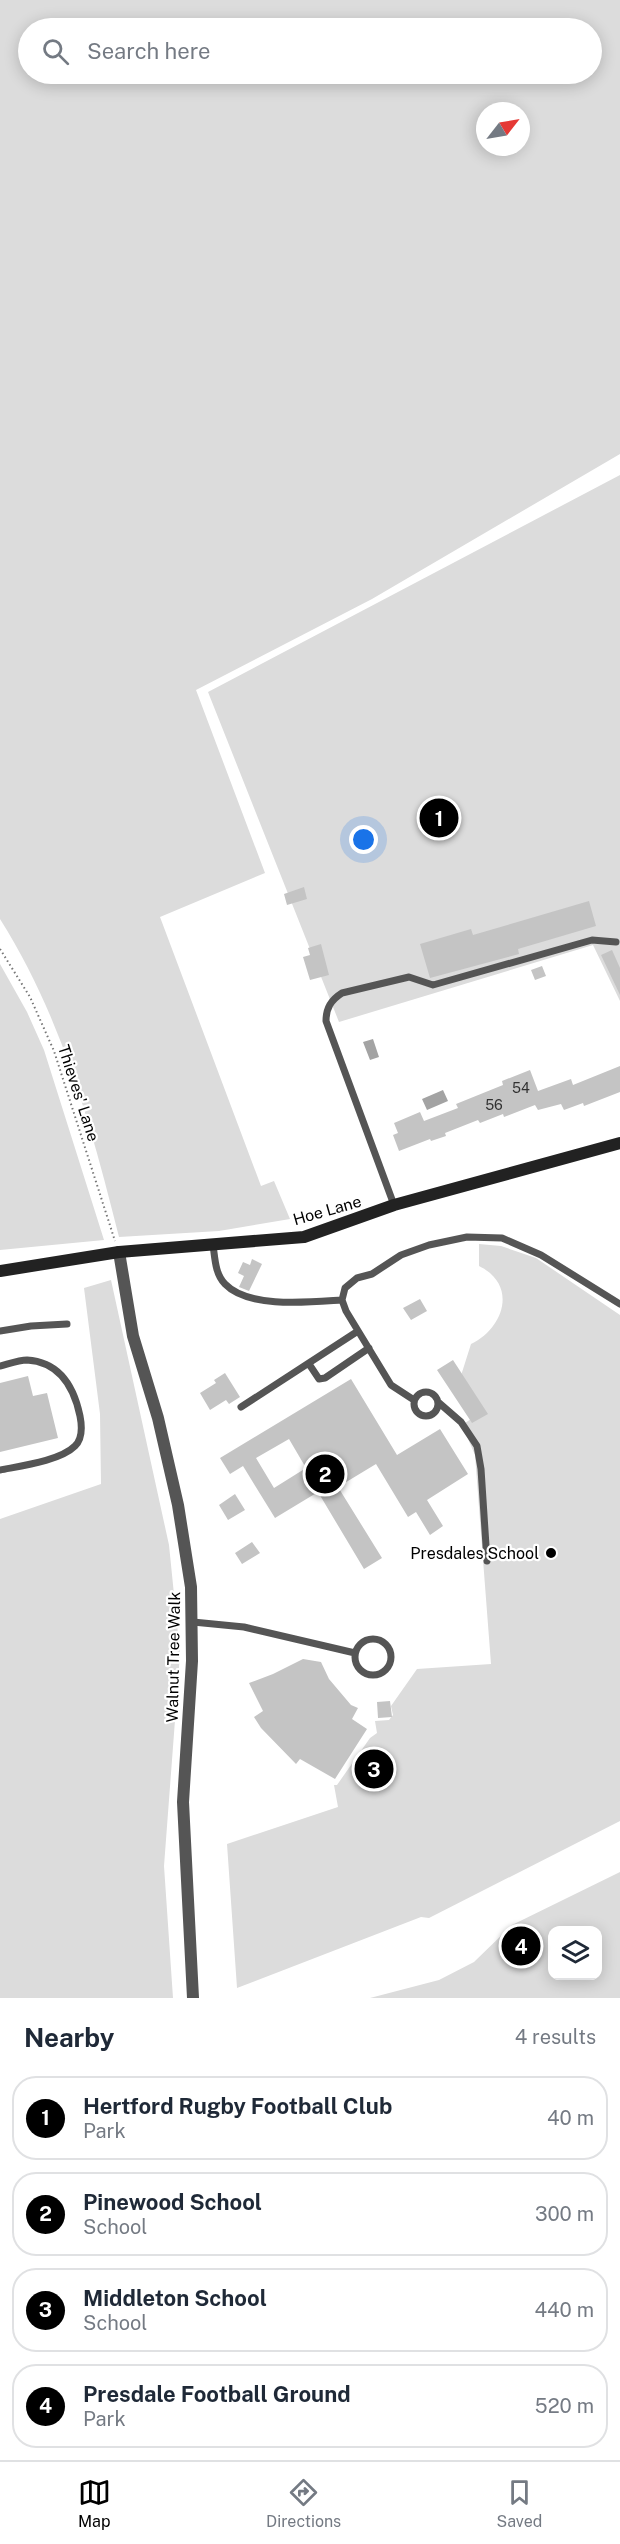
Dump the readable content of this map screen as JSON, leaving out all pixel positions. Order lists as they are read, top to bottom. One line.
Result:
{"streets":{"street":["Hoe Lane","Walnut Tree Walk"],"path":["Thieves' Lane"]},"crossings":[["Thieves' Lane","Hoe Lane"],["Thieves' Lane","Walnut Tree Walk"],["Hoe Lane","Walnut Tree Walk"]],"places":["Presdales School"],"house_numbers":["54","56"],"north":"top right","page":{"search":"Search here","pins":["1","2","3","4"],"heading":["Nearby","4 results"],"list":[{"mark":"1","name":"Hertford Rugby Football Club","note":"Park","value":"40 m"},{"mark":"2","name":"Pinewood School","note":"School","value":"300 m"},{"mark":"3","name":"Middleton School","note":"School","value":"440 m"},{"mark":"4","name":"Presdale Football Ground","note":"Park","value":"520 m"}],"nav":["Map","Directions","Saved"]}}
